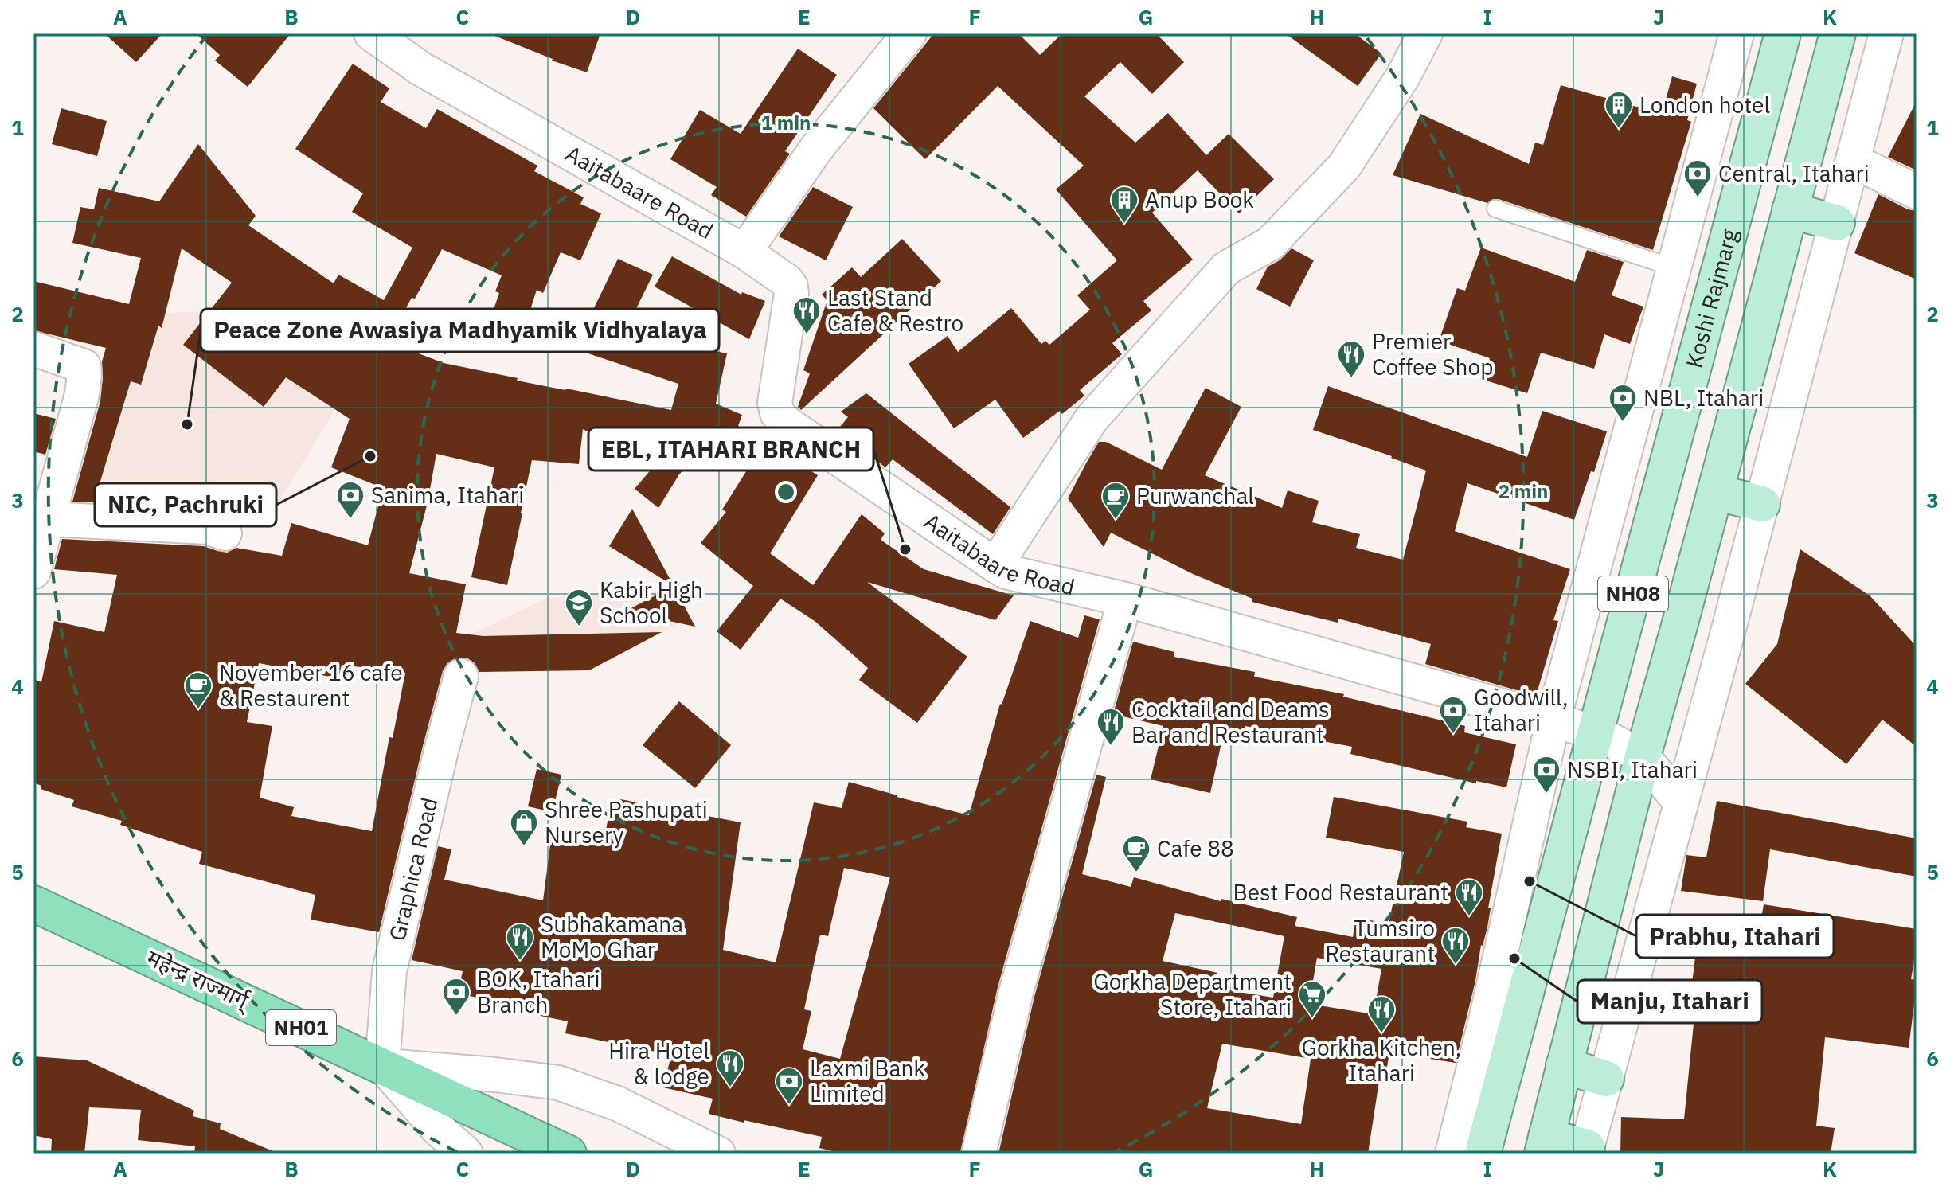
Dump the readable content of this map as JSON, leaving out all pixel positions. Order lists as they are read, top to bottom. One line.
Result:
{"streets":{"highway":["महेन्द्र राज्मार्ग्","NH01"],"main road":["Koshi Rajmarg","NH08"],"street":["Aaitabaare Road","Graphica Road"]},"crossings":[["Aaitabaare Road","Koshi Rajmarg"],["Aaitabaare Road","NH08"],["Graphica Road","महेन्द्र राज्मार्ग्"]],"places":{"building":["London hotel","Anup Book"],"bank":["Central, Itahari","NBL, Itahari","Sanima, Itahari","Goodwill, Itahari","NSBI, Itahari","BOK, Itahari Branch","Laxmi Bank Limited"],"restaurant":["Last Stand Cafe & Restro","Premier Coffee Shop","Cocktail and Deams Bar and Restaurant","Best Food Restaurant","Subhakamana MoMo Ghar","Tumsiro Restaurant","Gorkha Kitchen, Itahari","Hira Hotel & lodge"],"other":["Peace Zone Awasiya Madhyamik Vidhyalaya","NIC, Pachruki","EBL, ITAHARI BRANCH","Prabhu, Itahari","Manju, Itahari"],"cafe":["Purwanchal","November 16 cafe & Restaurent","Cafe 88"],"school or university":["Kabir High School"],"shop":["Shree Pashupati Nursery"],"supermarket":["Gorkha Department Store, Itahari"]},"grid":{"columns":["A","B","C","D","E","F","G","H","I","J","K"],"rows":["1","2","3","4","5","6"]},"rings":["1 min","2 min"]}
